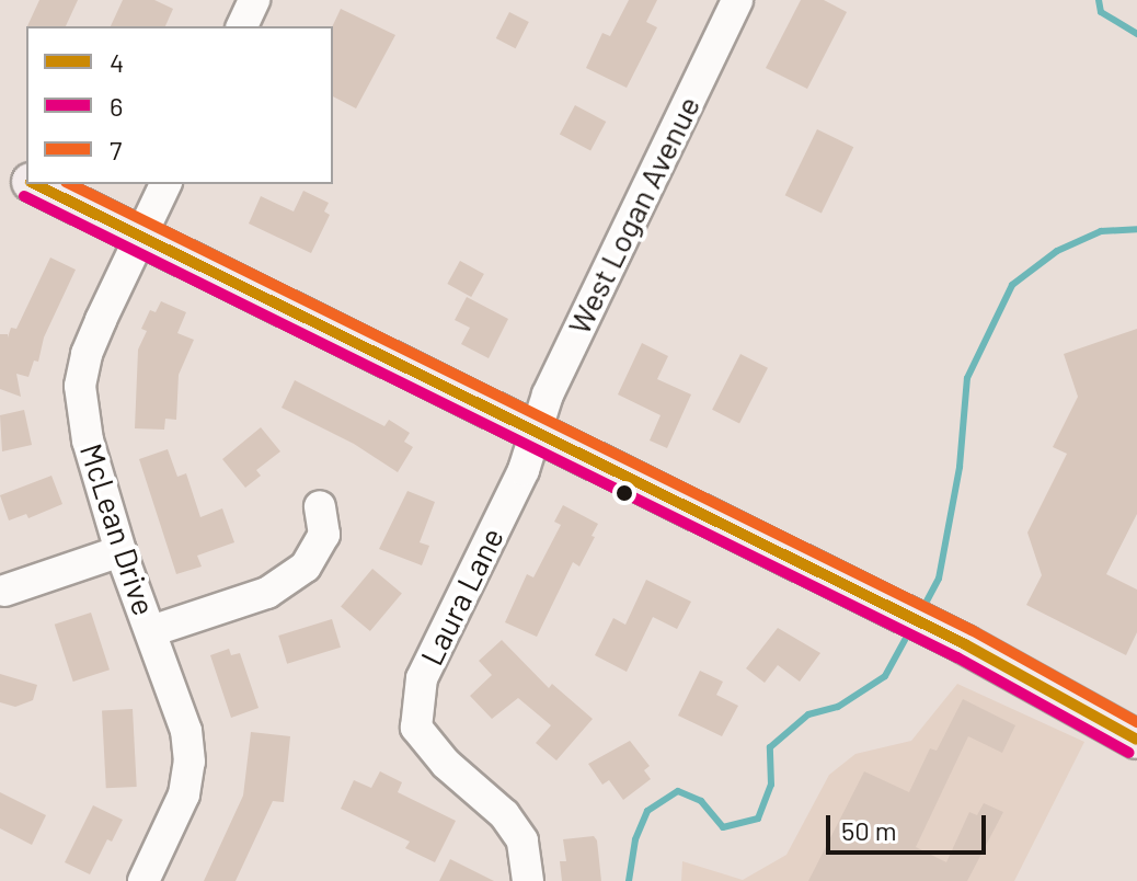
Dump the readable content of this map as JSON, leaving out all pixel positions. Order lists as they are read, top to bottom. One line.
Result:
{"streets":{"street":["West Logan Avenue","McLean Drive","Laura Lane"]},"crossings":[["West Logan Avenue","Laura Lane"]],"lines":["transit line 4","transit line 7","transit line 6"],"legend":["4","6","7"],"scale_bar":"50 m"}
